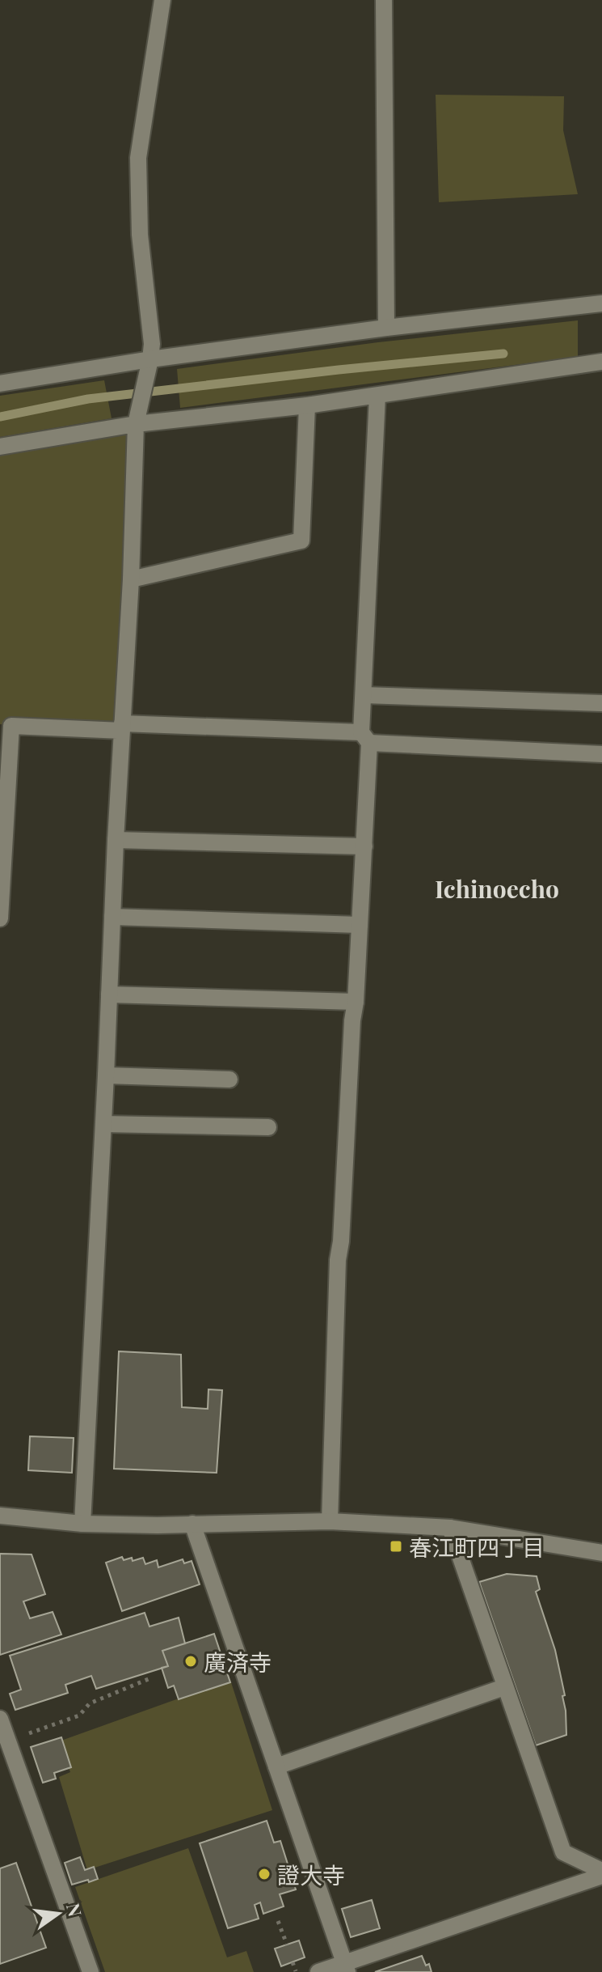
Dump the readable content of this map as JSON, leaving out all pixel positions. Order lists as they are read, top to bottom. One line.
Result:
{"districts":["Ichinoecho"],"places":{"transit":["春江町四丁目"],"other":["廣済寺","證大寺"]},"north":"right"}
